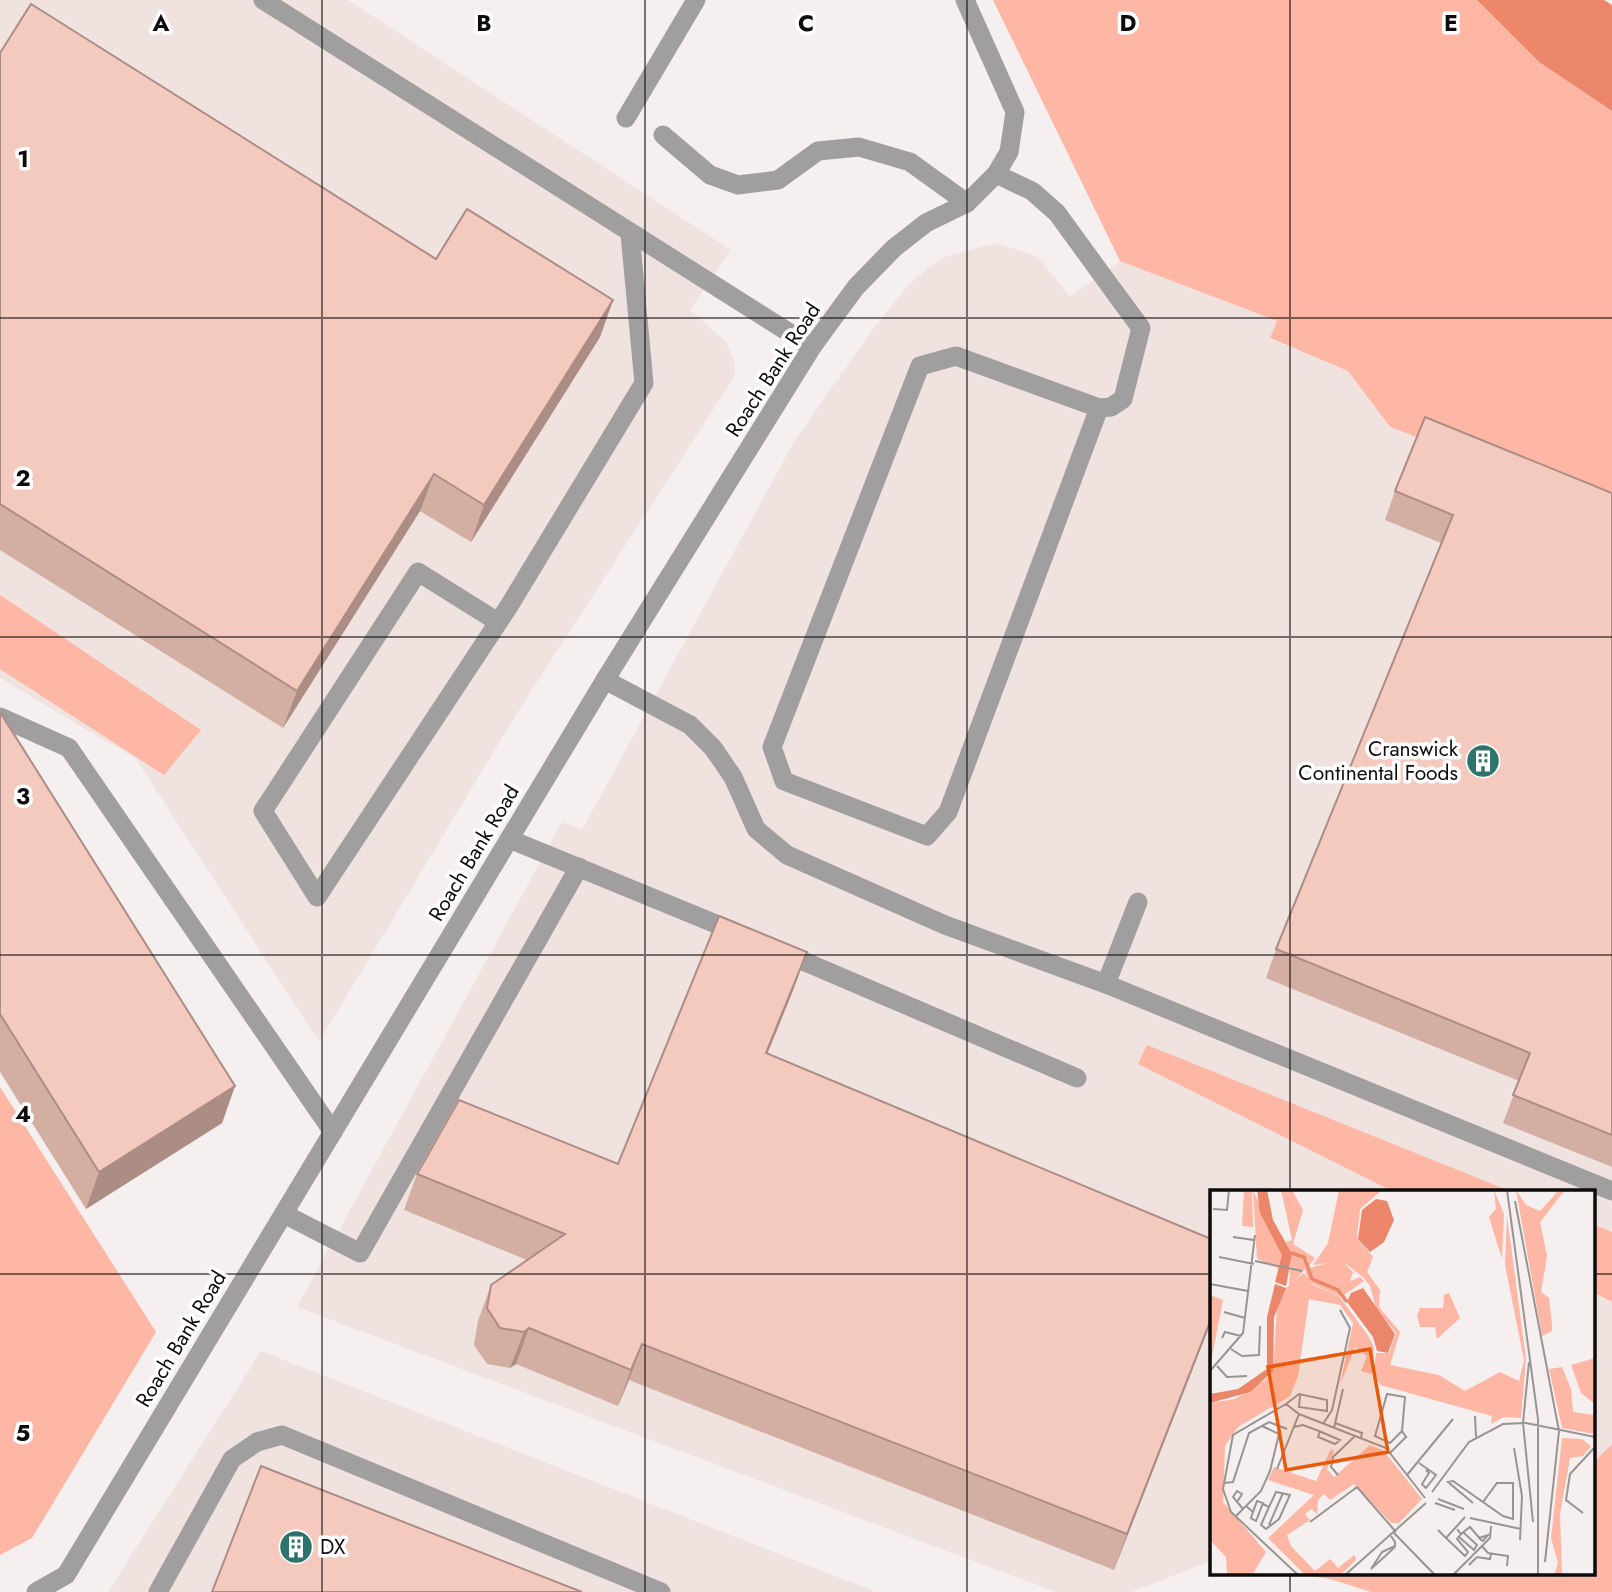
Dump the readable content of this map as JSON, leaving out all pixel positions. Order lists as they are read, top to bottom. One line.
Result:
{"streets":{"street":["Roach Bank Road"]},"places":{"building":["Cranswick Continental Foods","DX"]},"grid":{"columns":["A","B","C","D","E"],"rows":["1","2","3","4","5"]}}
